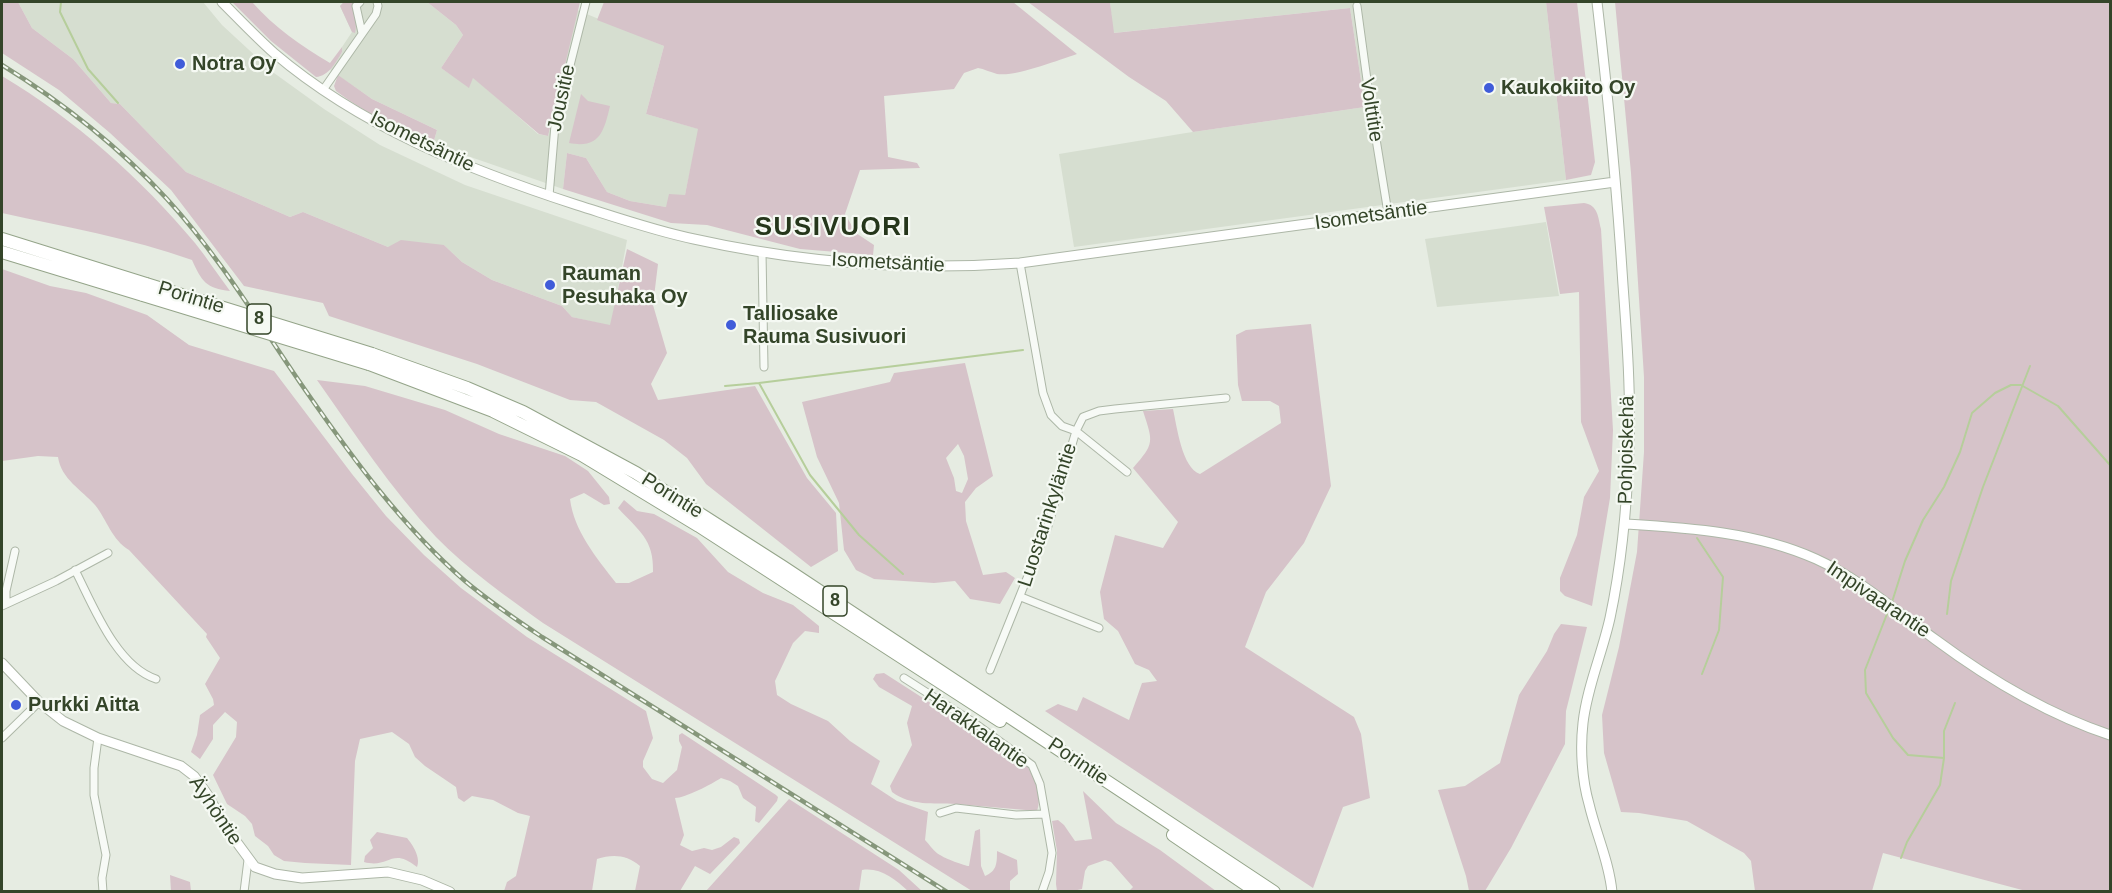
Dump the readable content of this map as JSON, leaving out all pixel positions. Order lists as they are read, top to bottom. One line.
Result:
{"streets":{"highway":["Porintie","8"],"main road":["Isometsäntie","Pohjoiskehä","Impivaarantie","Äyhöntie"],"street":["Jousitie","Volttitie","Luostarinkyläntie","Harakkalantie"]},"crossings":[["Jousitie","Isometsäntie"],["Volttitie","Isometsäntie"],["Isometsäntie","Pohjoiskehä"],["Isometsäntie","Luostarinkyläntie"],["Pohjoiskehä","Impivaarantie"]],"districts":["SUSIVUORI"],"places":["Notra Oy","Kaukokiito Oy","Rauman Pesuhaka Oy","Talliosake Rauma Susivuori","Purkki Aitta"]}
